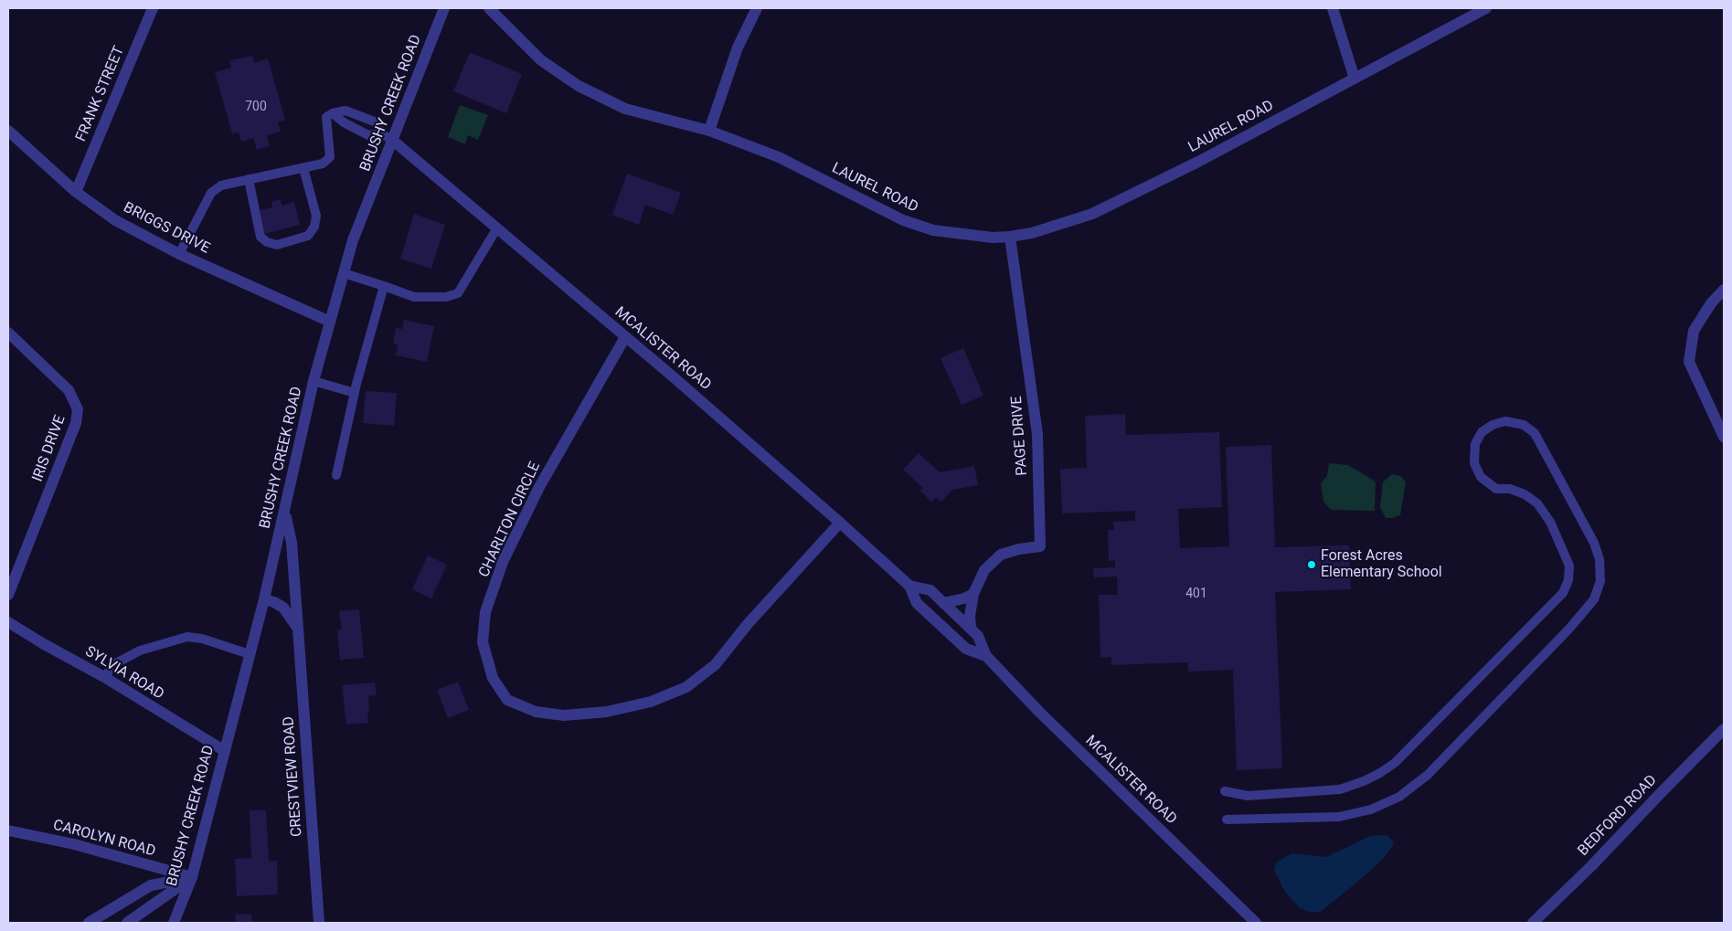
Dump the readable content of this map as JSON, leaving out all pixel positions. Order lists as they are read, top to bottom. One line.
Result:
{"streets":{"street":["FRANK STREET","BRUSHY CREEK ROAD","LAUREL ROAD","BRIGGS DRIVE","MCALISTER ROAD","PAGE DRIVE","IRIS DRIVE","CHARLTON CIRCLE","SYLVIA ROAD","CRESTVIEW ROAD","BEDFORD ROAD","CAROLYN ROAD"]},"crossings":[["FRANK STREET","BRIGGS DRIVE"],["BRUSHY CREEK ROAD","BRIGGS DRIVE"],["BRUSHY CREEK ROAD","MCALISTER ROAD"],["BRUSHY CREEK ROAD","SYLVIA ROAD"],["BRUSHY CREEK ROAD","CRESTVIEW ROAD"],["BRUSHY CREEK ROAD","CAROLYN ROAD"],["LAUREL ROAD","PAGE DRIVE"],["MCALISTER ROAD","PAGE DRIVE"],["MCALISTER ROAD","CHARLTON CIRCLE"]],"places":["Forest Acres Elementary School"],"house_numbers":["700","401"]}
